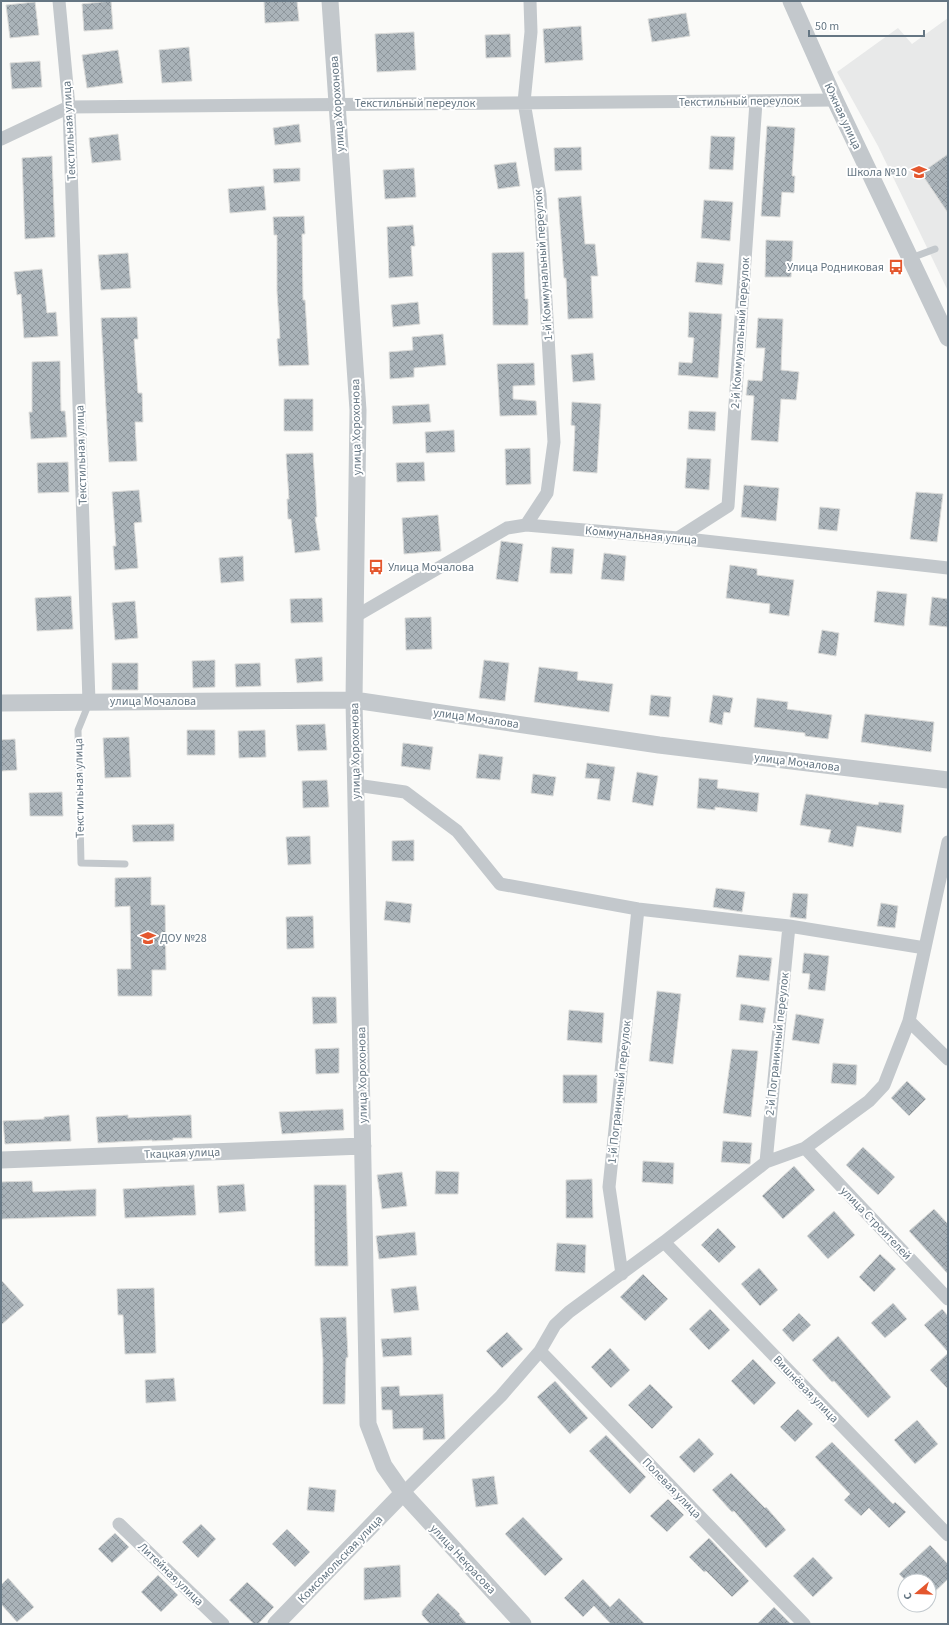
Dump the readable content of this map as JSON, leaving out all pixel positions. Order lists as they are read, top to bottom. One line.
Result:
{"streets":{"street":["Текстильный переулок","улица Хорохонова","Южная улица","Текстильная улица","1-й Коммунальный переулок","2-й Коммунальный переулок","Коммунальная улица","улица Мочалова","2-й Пограничный переулок","1-й Пограничный переулок","Ткацкая улица","улица Строителей","Вишнёвая улица","Полевая улица","Комсомольская улица","улица Некрасова","Литейная улица"]},"crossings":[["Текстильный переулок","улица Хорохонова"],["Текстильный переулок","Южная улица"],["Текстильный переулок","Текстильная улица"],["Текстильный переулок","1-й Коммунальный переулок"],["Текстильный переулок","2-й Коммунальный переулок"],["улица Хорохонова","Коммунальная улица"],["улица Хорохонова","улица Мочалова"],["улица Хорохонова","Ткацкая улица"],["улица Хорохонова","Комсомольская улица"],["улица Хорохонова","улица Некрасова"],["Текстильная улица","улица Мочалова"],["1-й Коммунальный переулок","Коммунальная улица"],["2-й Коммунальный переулок","Коммунальная улица"],["Комсомольская улица","улица Некрасова"]],"places":{"school or university":["Школа №10","ДОУ №28"],"bus stop":["Улица Родниковая","Улица Мочалова"]},"scale_bar":"50 m","north":"left"}
